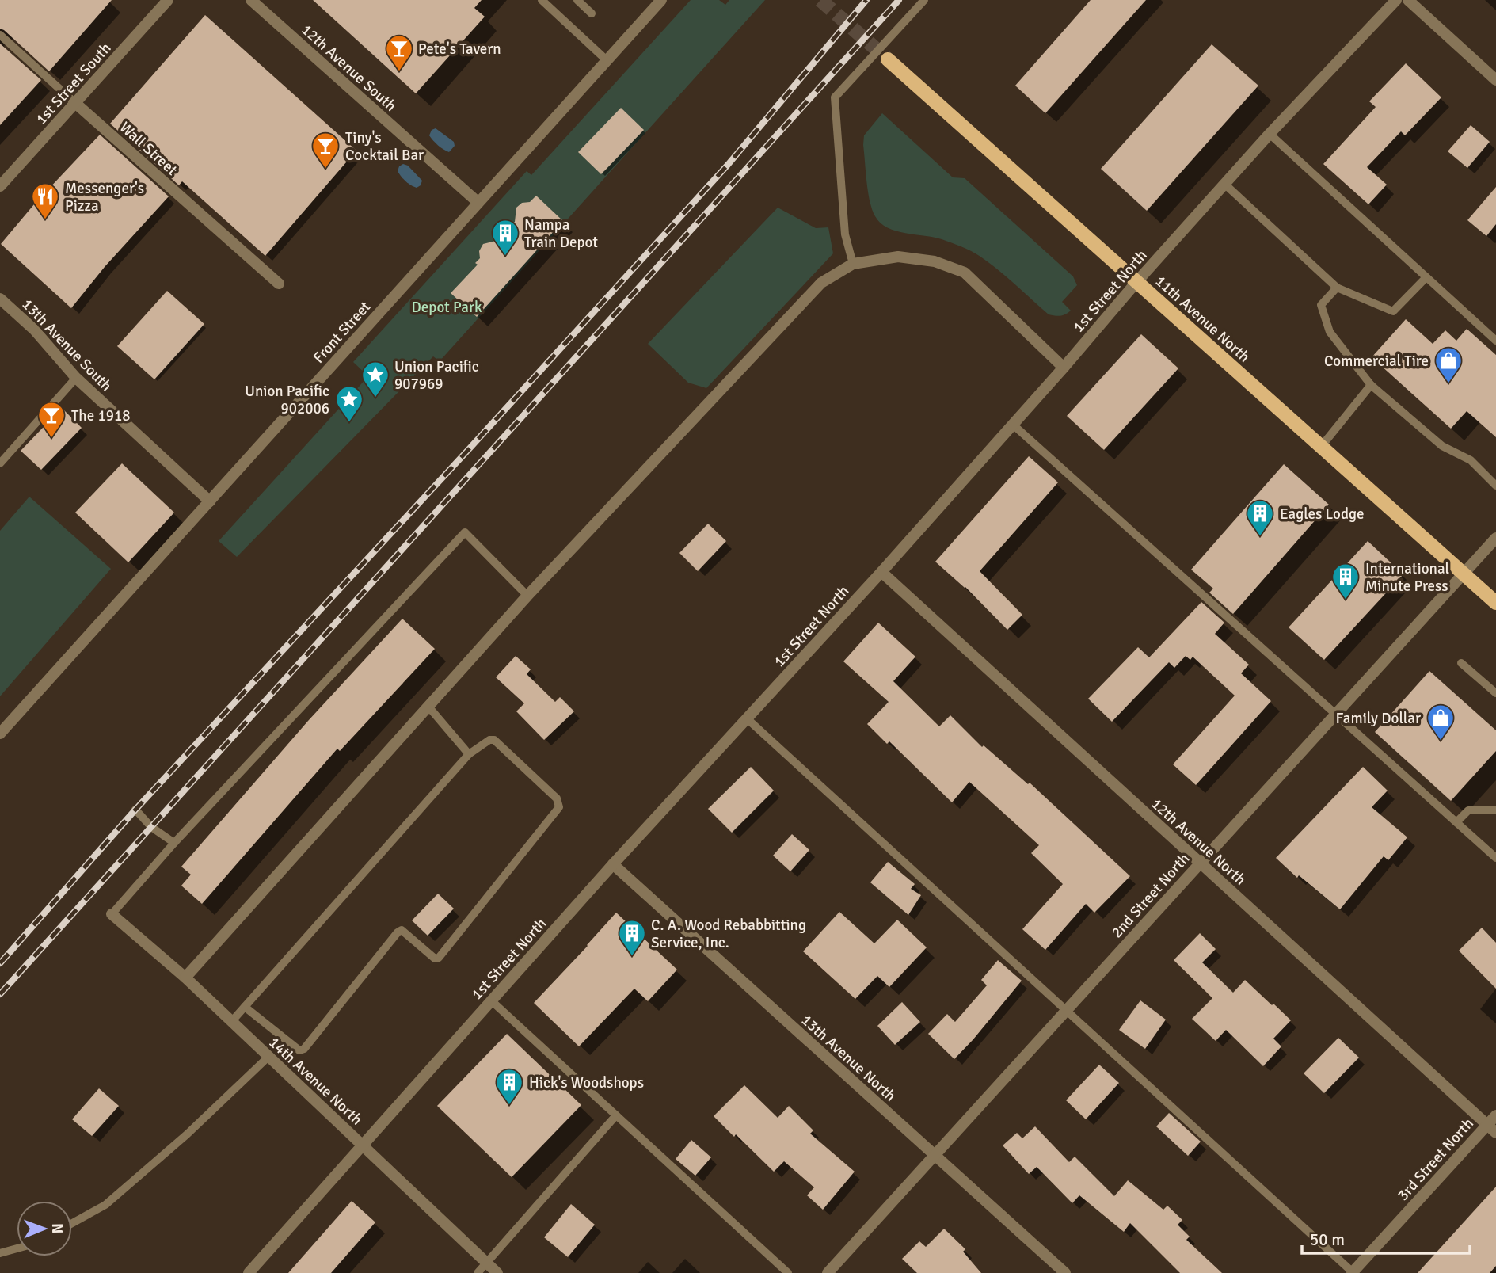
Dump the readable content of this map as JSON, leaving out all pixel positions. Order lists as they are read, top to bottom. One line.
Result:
{"streets":{"main road":["11th Avenue North"],"street":["12th Avenue South","1st Street South","Wall Street","1st Street North","Front Street","13th Avenue South","12th Avenue North","2nd Street North","13th Avenue North","14th Avenue North","3rd Street North"]},"crossings":[["12th Avenue South","Front Street"],["1st Street South","Wall Street"],["1st Street North","11th Avenue North"],["1st Street North","12th Avenue North"],["1st Street North","13th Avenue North"],["1st Street North","14th Avenue North"],["11th Avenue North","2nd Street North"],["Front Street","13th Avenue South"],["12th Avenue North","2nd Street North"],["12th Avenue North","3rd Street North"],["2nd Street North","13th Avenue North"]],"parks":["Depot Park"],"places":{"bar":["Pete's Tavern","Tiny's Cocktail Bar","The 1918"],"restaurant":["Messenger's Pizza"],"building":["Nampa Train Depot","Eagles Lodge","International Minute Press","C. A. Wood Rebabbitting Service, Inc.","Hick's Woodshops"],"shop":["Commercial Tire","Family Dollar"],"place":["Union Pacific 907969","Union Pacific 902006"]},"scale_bar":"50 m","north":"right"}
